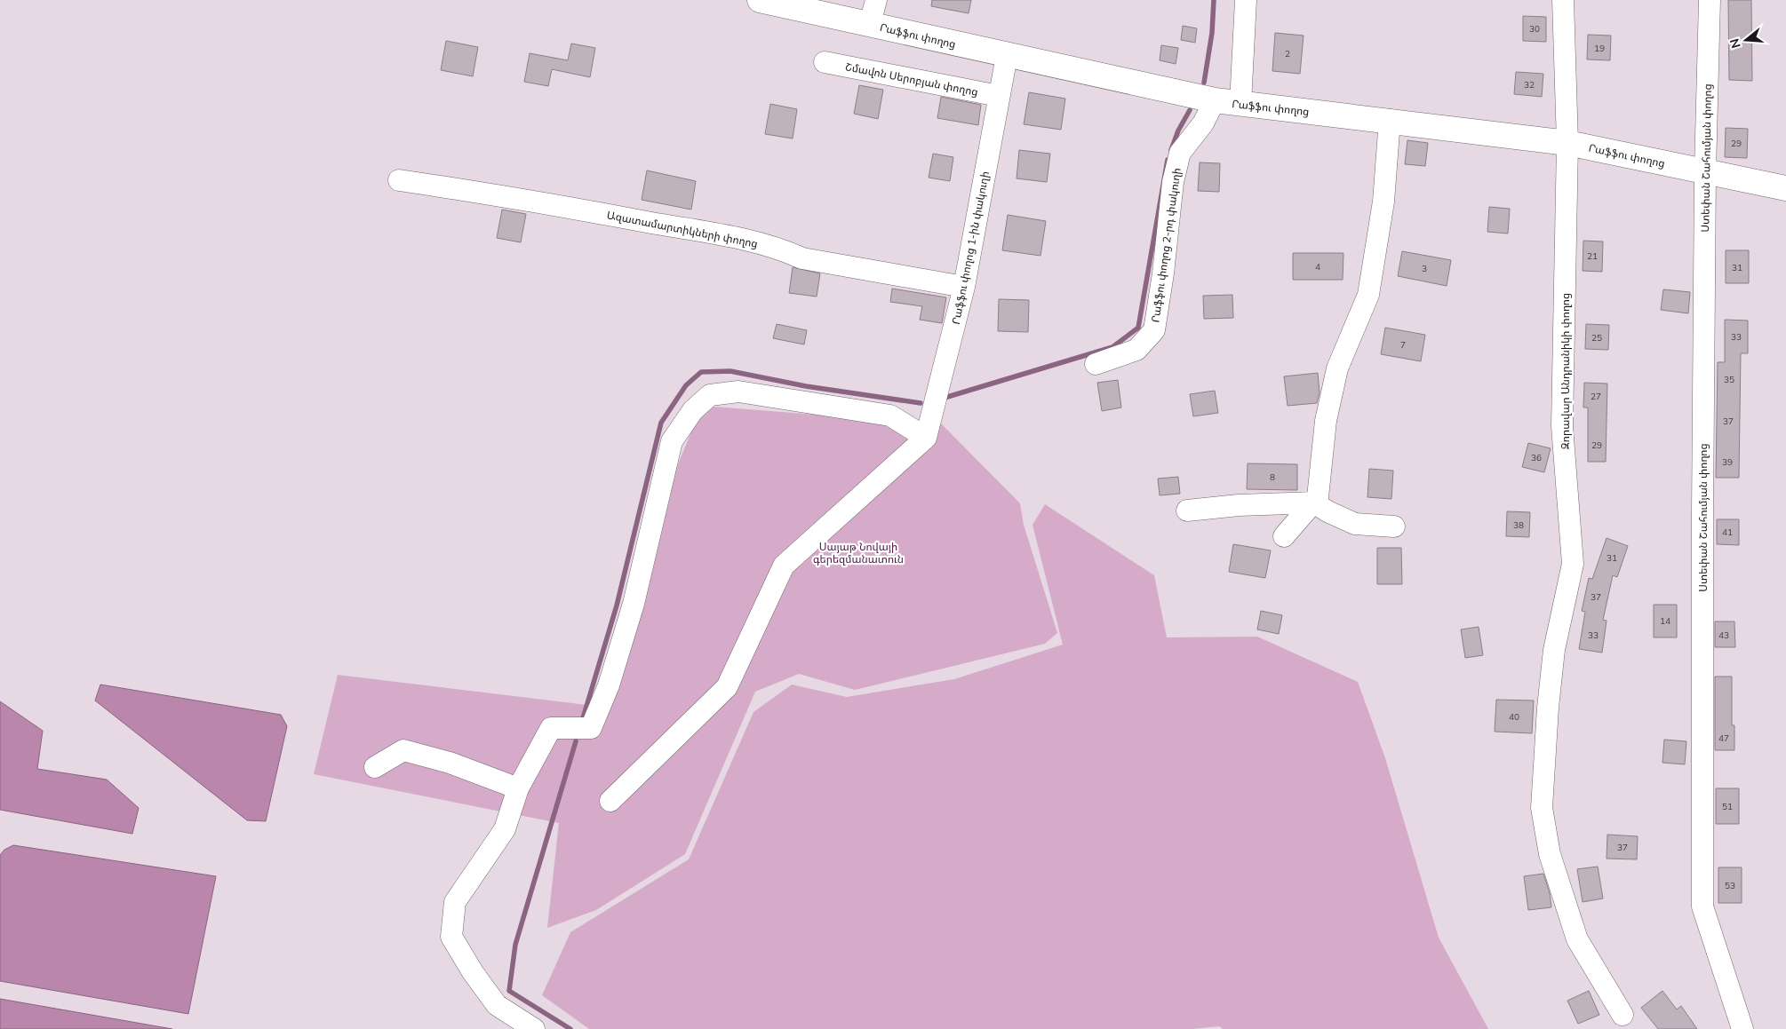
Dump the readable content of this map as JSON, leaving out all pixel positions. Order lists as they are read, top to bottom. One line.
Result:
{"streets":{"main road":["Րաֆֆու փողոց"],"street":["Շմավոն Սերոբյան փողոց","Ստեփան Շահումյան փողոց","Ազատամարտիկների փողոց","Րաֆֆու փողոց 2-րդ փակուղի","Րաֆֆու փողոց 1-ին փակուղի","Զորավար Անդրանիկի փողոց"]},"crossings":[["Րաֆֆու փողոց","Ստեփան Շահումյան փողոց"],["Րաֆֆու փողոց","Րաֆֆու փողոց 2-րդ փակուղի"],["Րաֆֆու փողոց","Րաֆֆու փողոց 1-ին փակուղի"],["Րաֆֆու փողոց","Զորավար Անդրանիկի փողոց"],["Շմավոն Սերոբյան փողոց","Րաֆֆու փողոց 1-ին փակուղի"],["Ազատամարտիկների փողոց","Րաֆֆու փողոց 1-ին փակուղի"]],"parks":["Սայաթ Նովայի գերեզմանատուն"],"house_numbers":["30","19","2","32","29","21","4","31","3","33","25","7","35","27","37","29","36","39","8","38","41","31","37","14","33","43","40","47","51","37","53"],"north":"left"}
